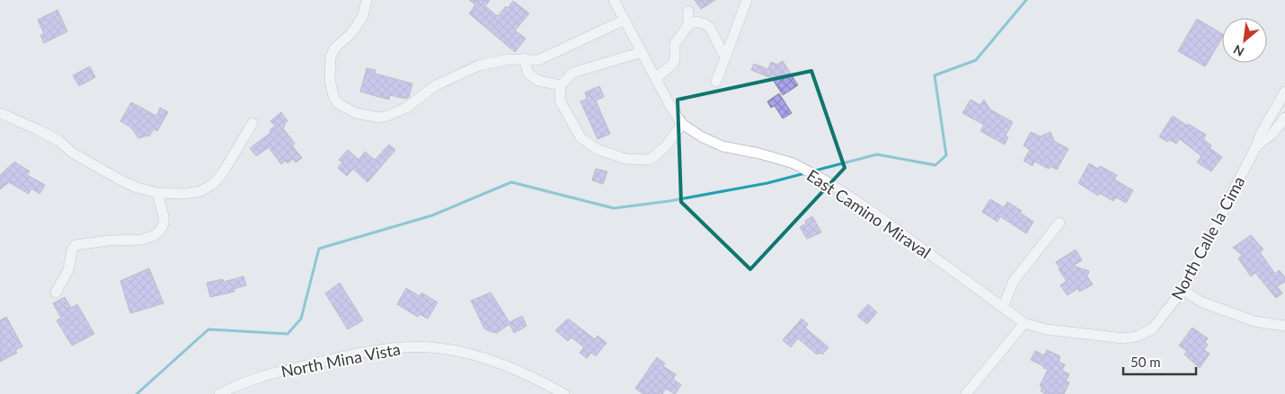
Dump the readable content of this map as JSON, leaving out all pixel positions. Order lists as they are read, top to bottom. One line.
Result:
{"streets":{"street":["East Camino Miraval","North Calle la Cima","North Mina Vista"]},"crossings":[["East Camino Miraval","North Calle la Cima"]],"scale_bar":"50 m","north":"bottom left"}
